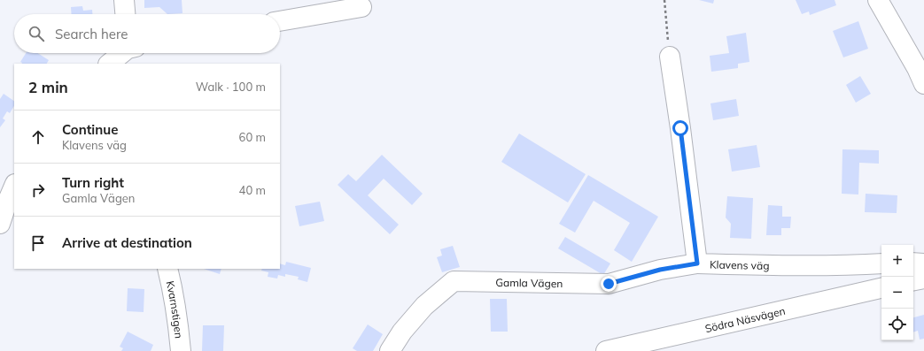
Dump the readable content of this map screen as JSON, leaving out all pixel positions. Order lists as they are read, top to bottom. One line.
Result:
{"streets":{"street":["Klavens väg","Gamla Vägen","Kvarnstigen","Södra Näsvägen"]},"crossings":[["Klavens väg","Gamla Vägen"]],"page":{"search":"Search here","heading":["2 min","Walk · 100 m"],"list":[["Continue","Klavens väg","60 m"],["Turn right","Gamla Vägen","40 m"],"Arrive at destination"],"map_buttons":["+","−"]}}
